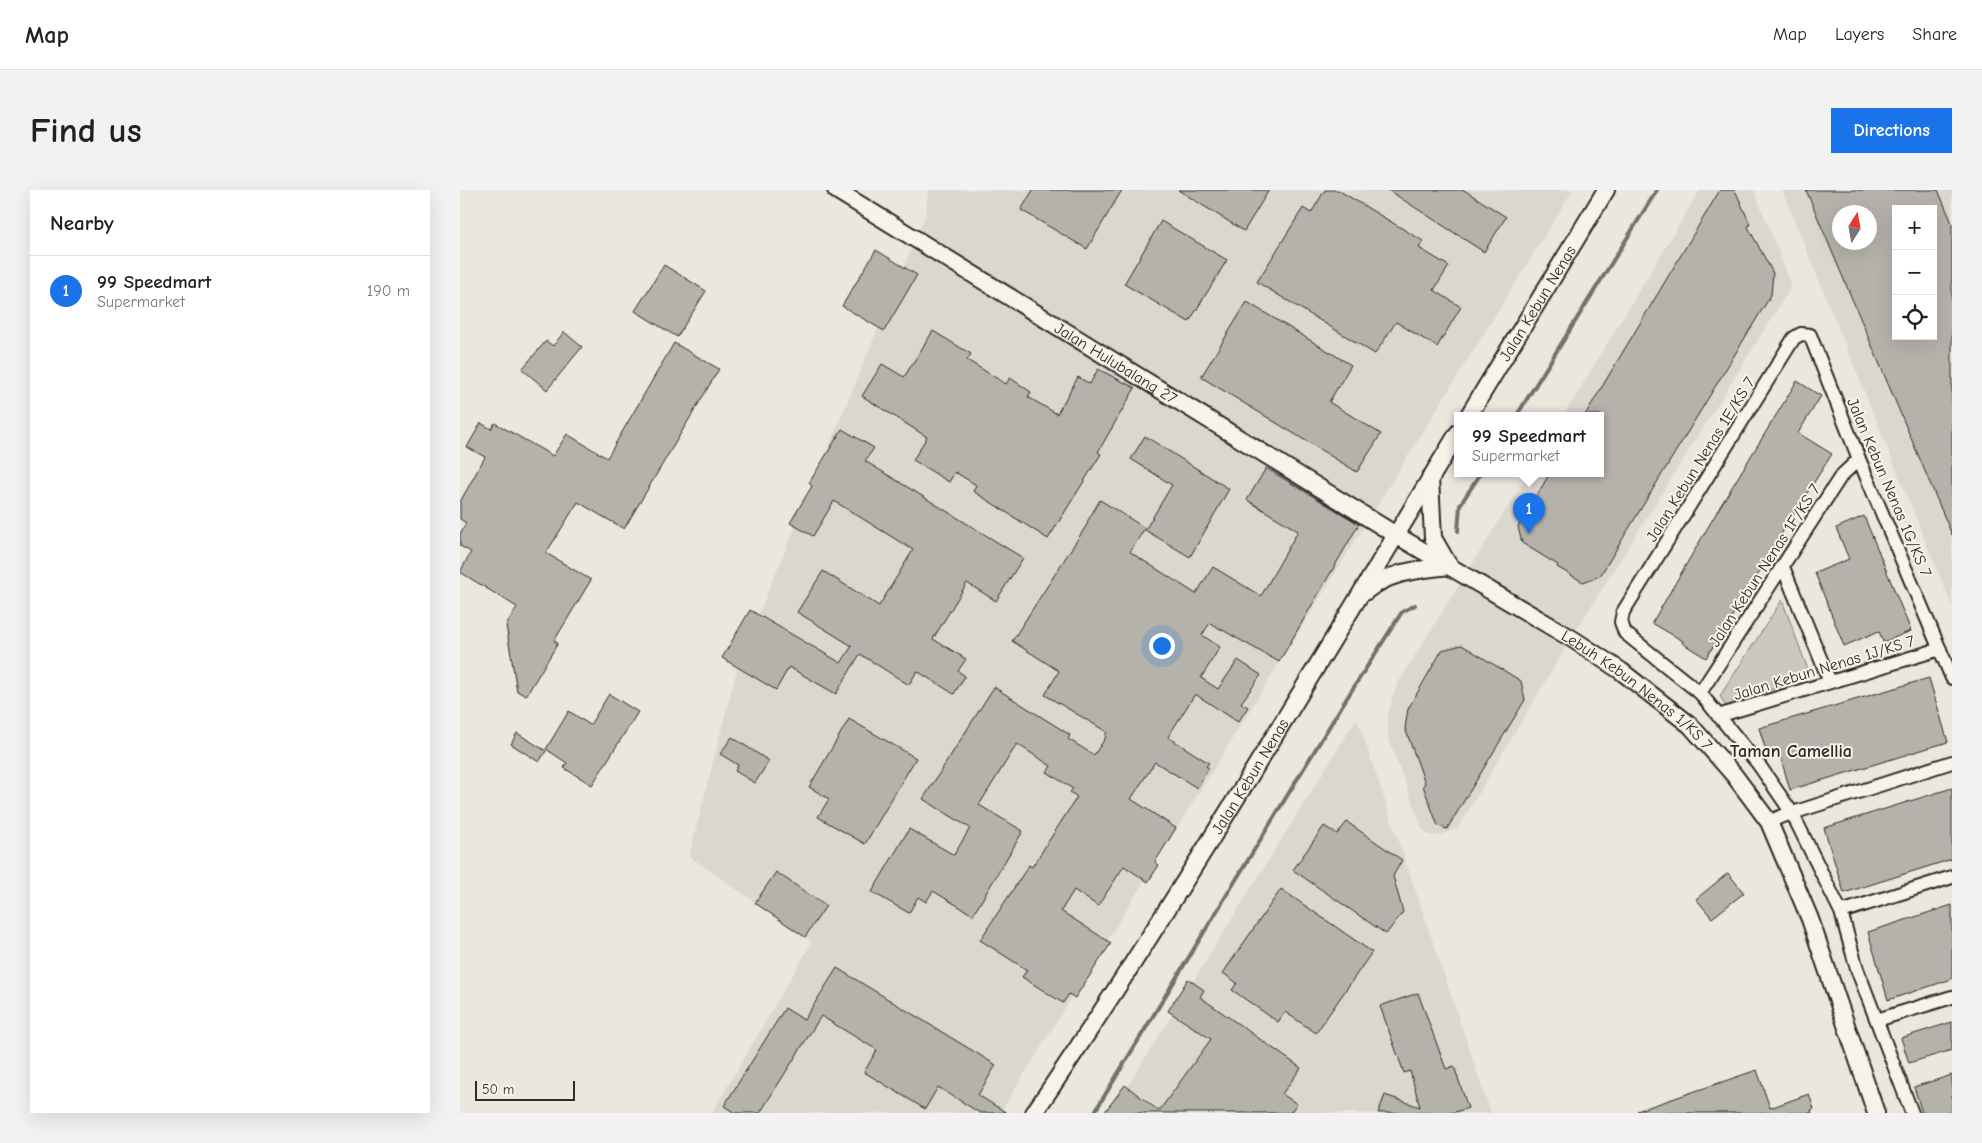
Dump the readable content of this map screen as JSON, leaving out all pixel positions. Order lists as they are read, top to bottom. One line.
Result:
{"streets":{"street":["Jalan Kebun Nenas","Jalan Hulubalang 27","Jalan Kebun Nenas 1E/KS 7","Jalan Kebun Nenas 1G/KS 7","Jalan Kebun Nenas 1F/KS 7","Jalan Kebun Nenas 1J/KS 7","Lebuh Kebun Nenas 1/KS 7"]},"crossings":[["Jalan Kebun Nenas","Jalan Hulubalang 27"],["Jalan Kebun Nenas","Lebuh Kebun Nenas 1/KS 7"],["Jalan Hulubalang 27","Lebuh Kebun Nenas 1/KS 7"],["Jalan Kebun Nenas 1E/KS 7","Jalan Kebun Nenas 1G/KS 7"],["Jalan Kebun Nenas 1E/KS 7","Jalan Kebun Nenas 1F/KS 7"],["Jalan Kebun Nenas 1G/KS 7","Jalan Kebun Nenas 1F/KS 7"],["Jalan Kebun Nenas 1G/KS 7","Jalan Kebun Nenas 1J/KS 7"]],"districts":["Taman Camellia"],"scale_bar":"50 m","north":"top","page":{"header":"Map","nav":["Map","Layers","Share"],"buttons":"Directions","title":"Find us","heading":"Nearby","map_buttons":["+","−"],"list":[{"mark":"1","name":"99 Speedmart","note":"Supermarket","value":"190 m"}],"popup":["99 Speedmart","Supermarket"],"pins":"1","scale":"50 m"}}
